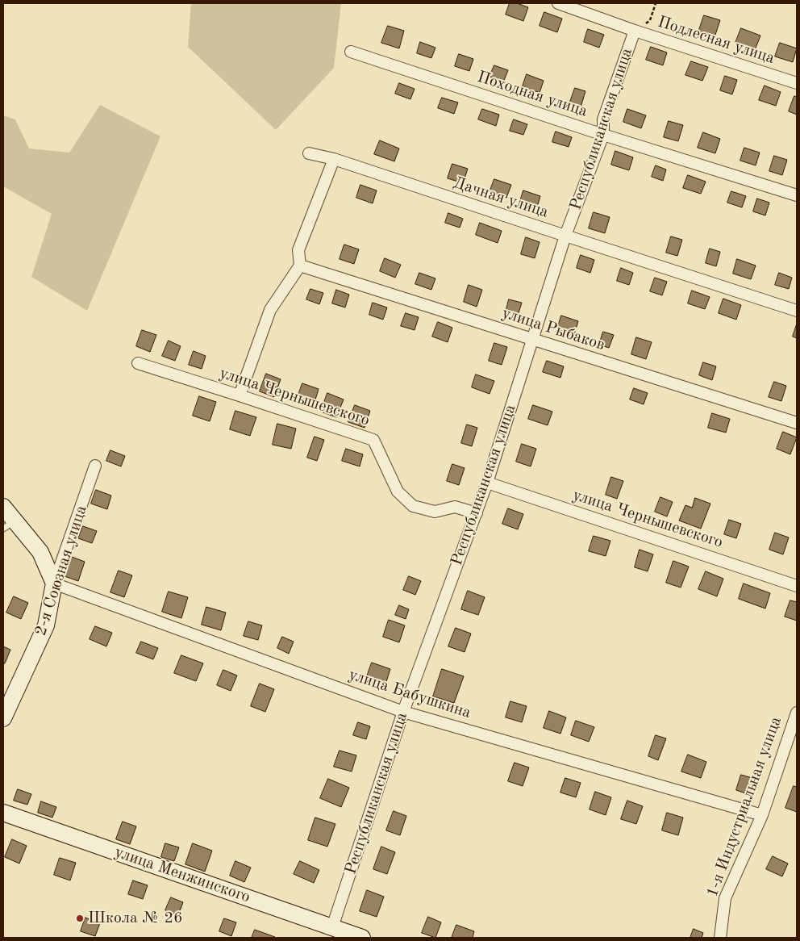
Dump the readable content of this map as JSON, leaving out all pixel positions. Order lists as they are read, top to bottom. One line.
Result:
{"streets":{"main road":["2-я Союзная улица","улица Менжинского"],"street":["Подлесная улица","Походная улица","Республиканская улица","Дачная улица","улица Рыбаков","улица Чернышевского","улица Бабушкина","1-я Индустриальная улица"]},"crossings":[["Подлесная улица","Республиканская улица"],["Походная улица","Республиканская улица"],["Республиканская улица","Дачная улица"],["Республиканская улица","улица Рыбаков"],["Республиканская улица","улица Чернышевского"],["Республиканская улица","улица Бабушкина"],["Республиканская улица","улица Менжинского"],["2-я Союзная улица","улица Бабушкина"],["улица Бабушкина","1-я Индустриальная улица"]],"places":["Школа № 26"]}
